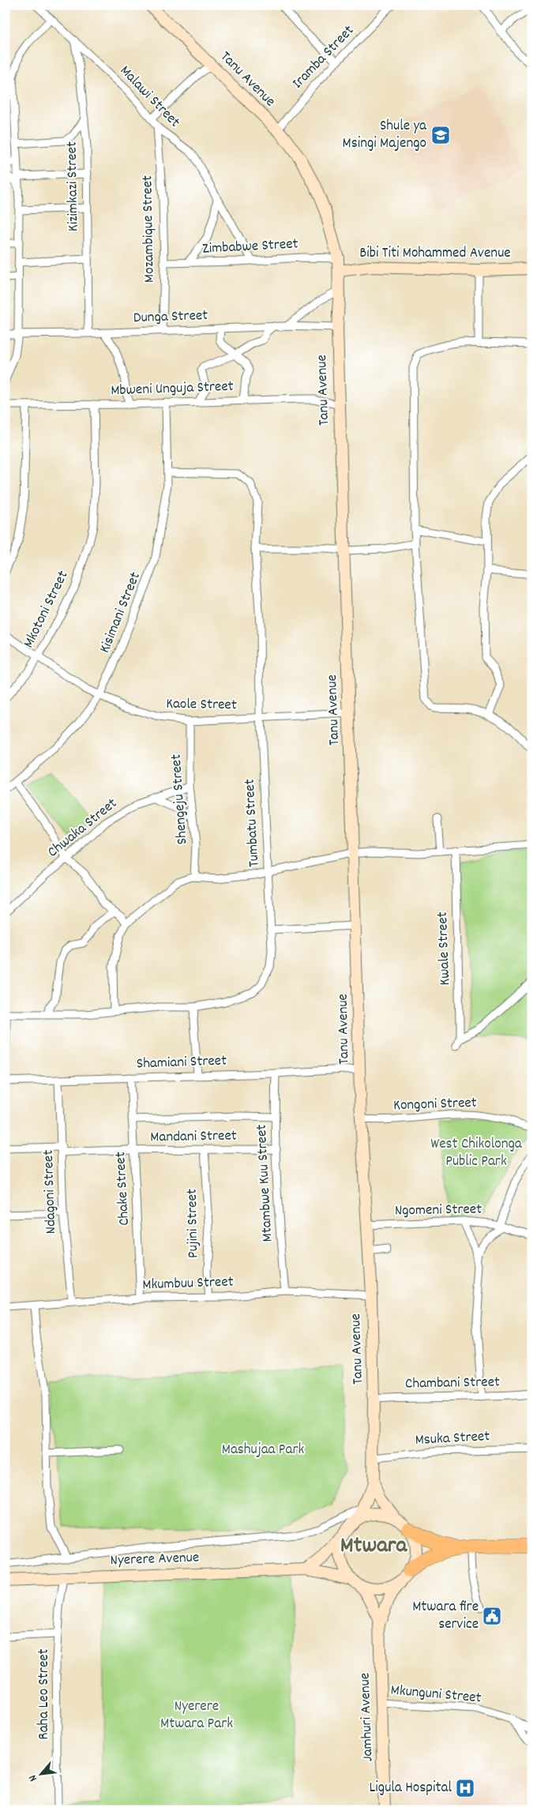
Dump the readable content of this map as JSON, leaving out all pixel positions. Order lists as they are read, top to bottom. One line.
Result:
{"streets":{"street":["Iramba Street","Tanu Avenue","Malawi Street","Kizimkazi Street","Mozambique Street","Zimbabwe Street","Bibi Titi Mohammed Avenue","Dunga Street","Mbweni Unguja Street","Mkotoni Street","Kisimani Street","Kaole Street","Shengeju Street","Tumbatu Street","Chwaka Street","Kwale Street","Shamiani Street","Kongoni Street","Mandani Street","Mtambwe Kuu Street","Chake Street","Ndagoni Street","Ngomeni Street","Pujini Street","Mkumbuu Street","Chambani Street","Msuka Street","Nyerere Avenue","Raha Leo Street","Mkunguni Street","Jamhuri Avenue"]},"crossings":[["Iramba Street","Tanu Avenue"],["Tanu Avenue","Zimbabwe Street"],["Tanu Avenue","Bibi Titi Mohammed Avenue"],["Tanu Avenue","Dunga Street"],["Tanu Avenue","Mbweni Unguja Street"],["Tanu Avenue","Kaole Street"],["Tanu Avenue","Shamiani Street"],["Tanu Avenue","Kongoni Street"],["Tanu Avenue","Ngomeni Street"],["Tanu Avenue","Mkumbuu Street"],["Tanu Avenue","Chambani Street"],["Tanu Avenue","Msuka Street"],["Malawi Street","Kizimkazi Street"],["Malawi Street","Mozambique Street"],["Malawi Street","Zimbabwe Street"],["Kizimkazi Street","Dunga Street"],["Mozambique Street","Zimbabwe Street"],["Mozambique Street","Dunga Street"],["Mbweni Unguja Street","Mkotoni Street"],["Mbweni Unguja Street","Kisimani Street"],["Mkotoni Street","Kaole Street"],["Kisimani Street","Kaole Street"],["Kisimani Street","Tumbatu Street"],["Kaole Street","Shengeju Street"],["Kaole Street","Tumbatu Street"],["Shengeju Street","Chwaka Street"],["Shamiani Street","Mtambwe Kuu Street"],["Shamiani Street","Chake Street"],["Shamiani Street","Ndagoni Street"],["Mandani Street","Mtambwe Kuu Street"],["Mandani Street","Chake Street"],["Mandani Street","Ndagoni Street"],["Mandani Street","Pujini Street"],["Mtambwe Kuu Street","Mkumbuu Street"],["Chake Street","Mkumbuu Street"],["Ndagoni Street","Mkumbuu Street"],["Pujini Street","Mkumbuu Street"],["Nyerere Avenue","Raha Leo Street"],["Mkunguni Street","Jamhuri Avenue"]],"districts":["Mtwara"],"parks":["West Chikolonga Public Park","Mashujaa Park","Nyerere Mtwara Park"],"places":{"school or university":["Shule ya Msingi Majengo"],"public building":["Mtwara fire service"],"hospital":["Ligula Hospital"]},"north":"bottom left"}
